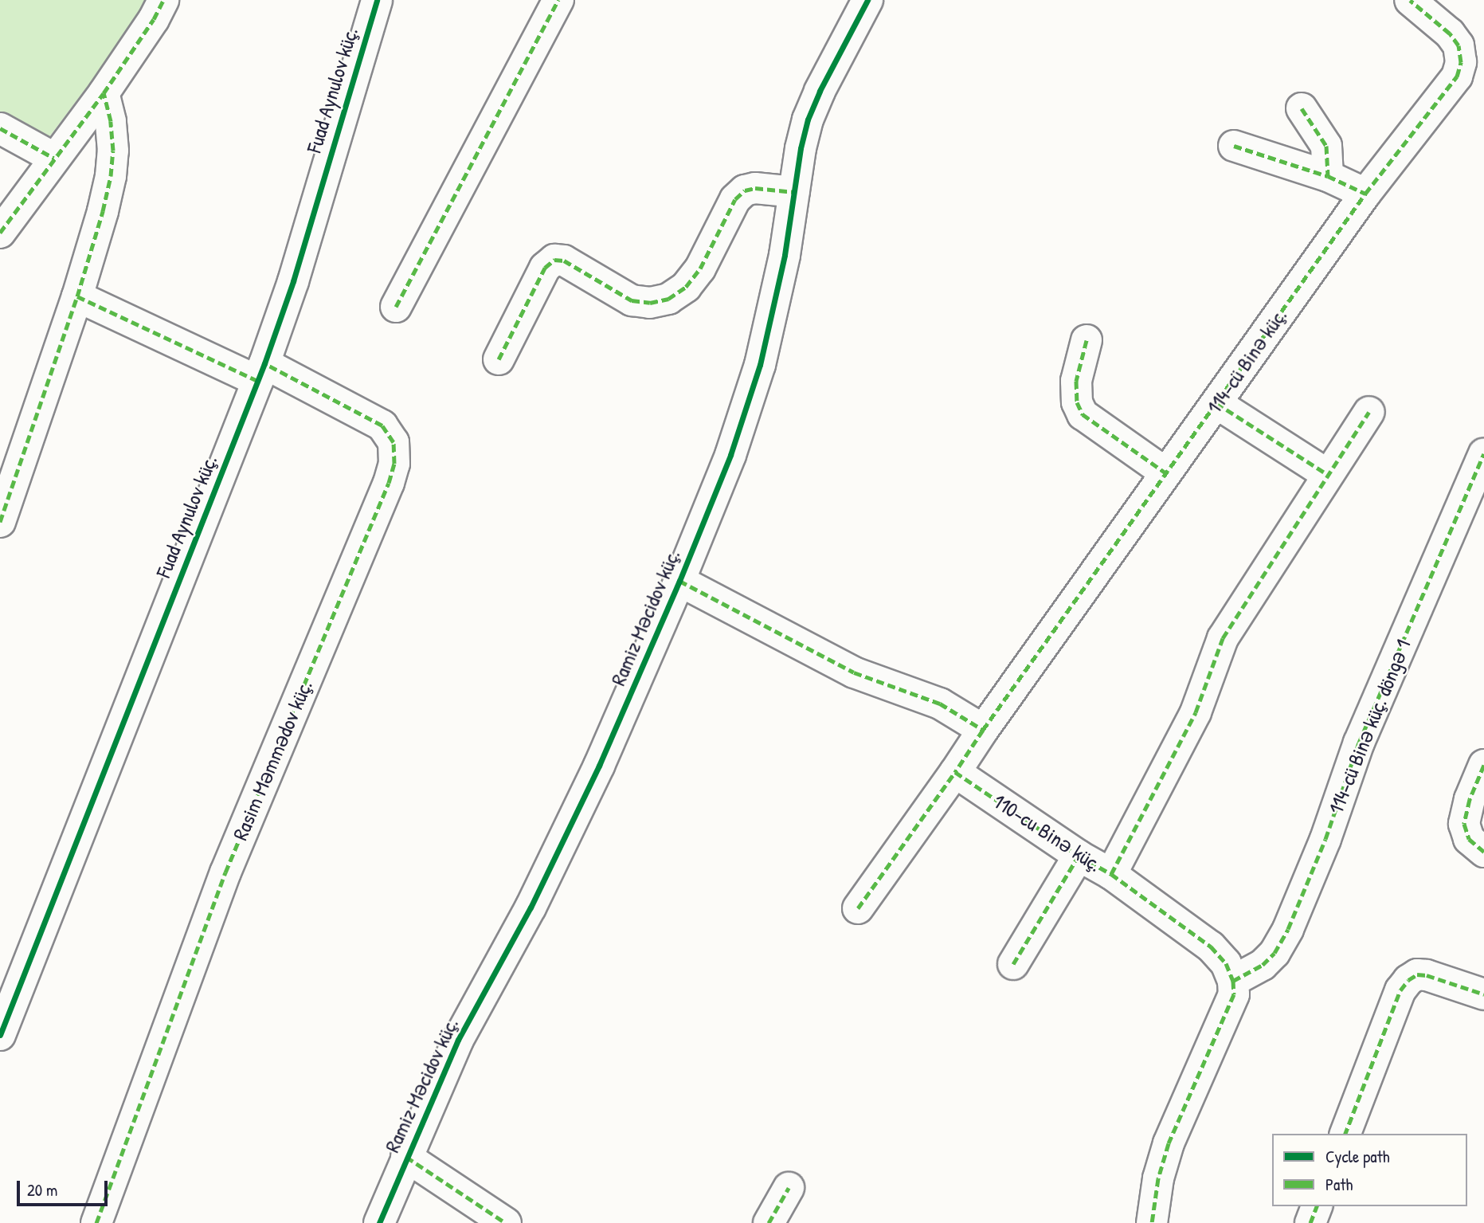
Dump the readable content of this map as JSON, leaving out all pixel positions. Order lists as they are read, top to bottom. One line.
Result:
{"streets":{"street":["Fuad Aynulov küç.","114-cü Binə küç.","Ramiz Məcidov küç.","114-cü Binə küç. döngə 1","Rasim Məmmədov küç.","110-cu Binə küç."]},"crossings":[["Fuad Aynulov küç.","Rasim Məmmədov küç."],["114-cü Binə küç. döngə 1","110-cu Binə küç."]],"legend":["Cycle path","Path"],"scale_bar":"20 m"}
